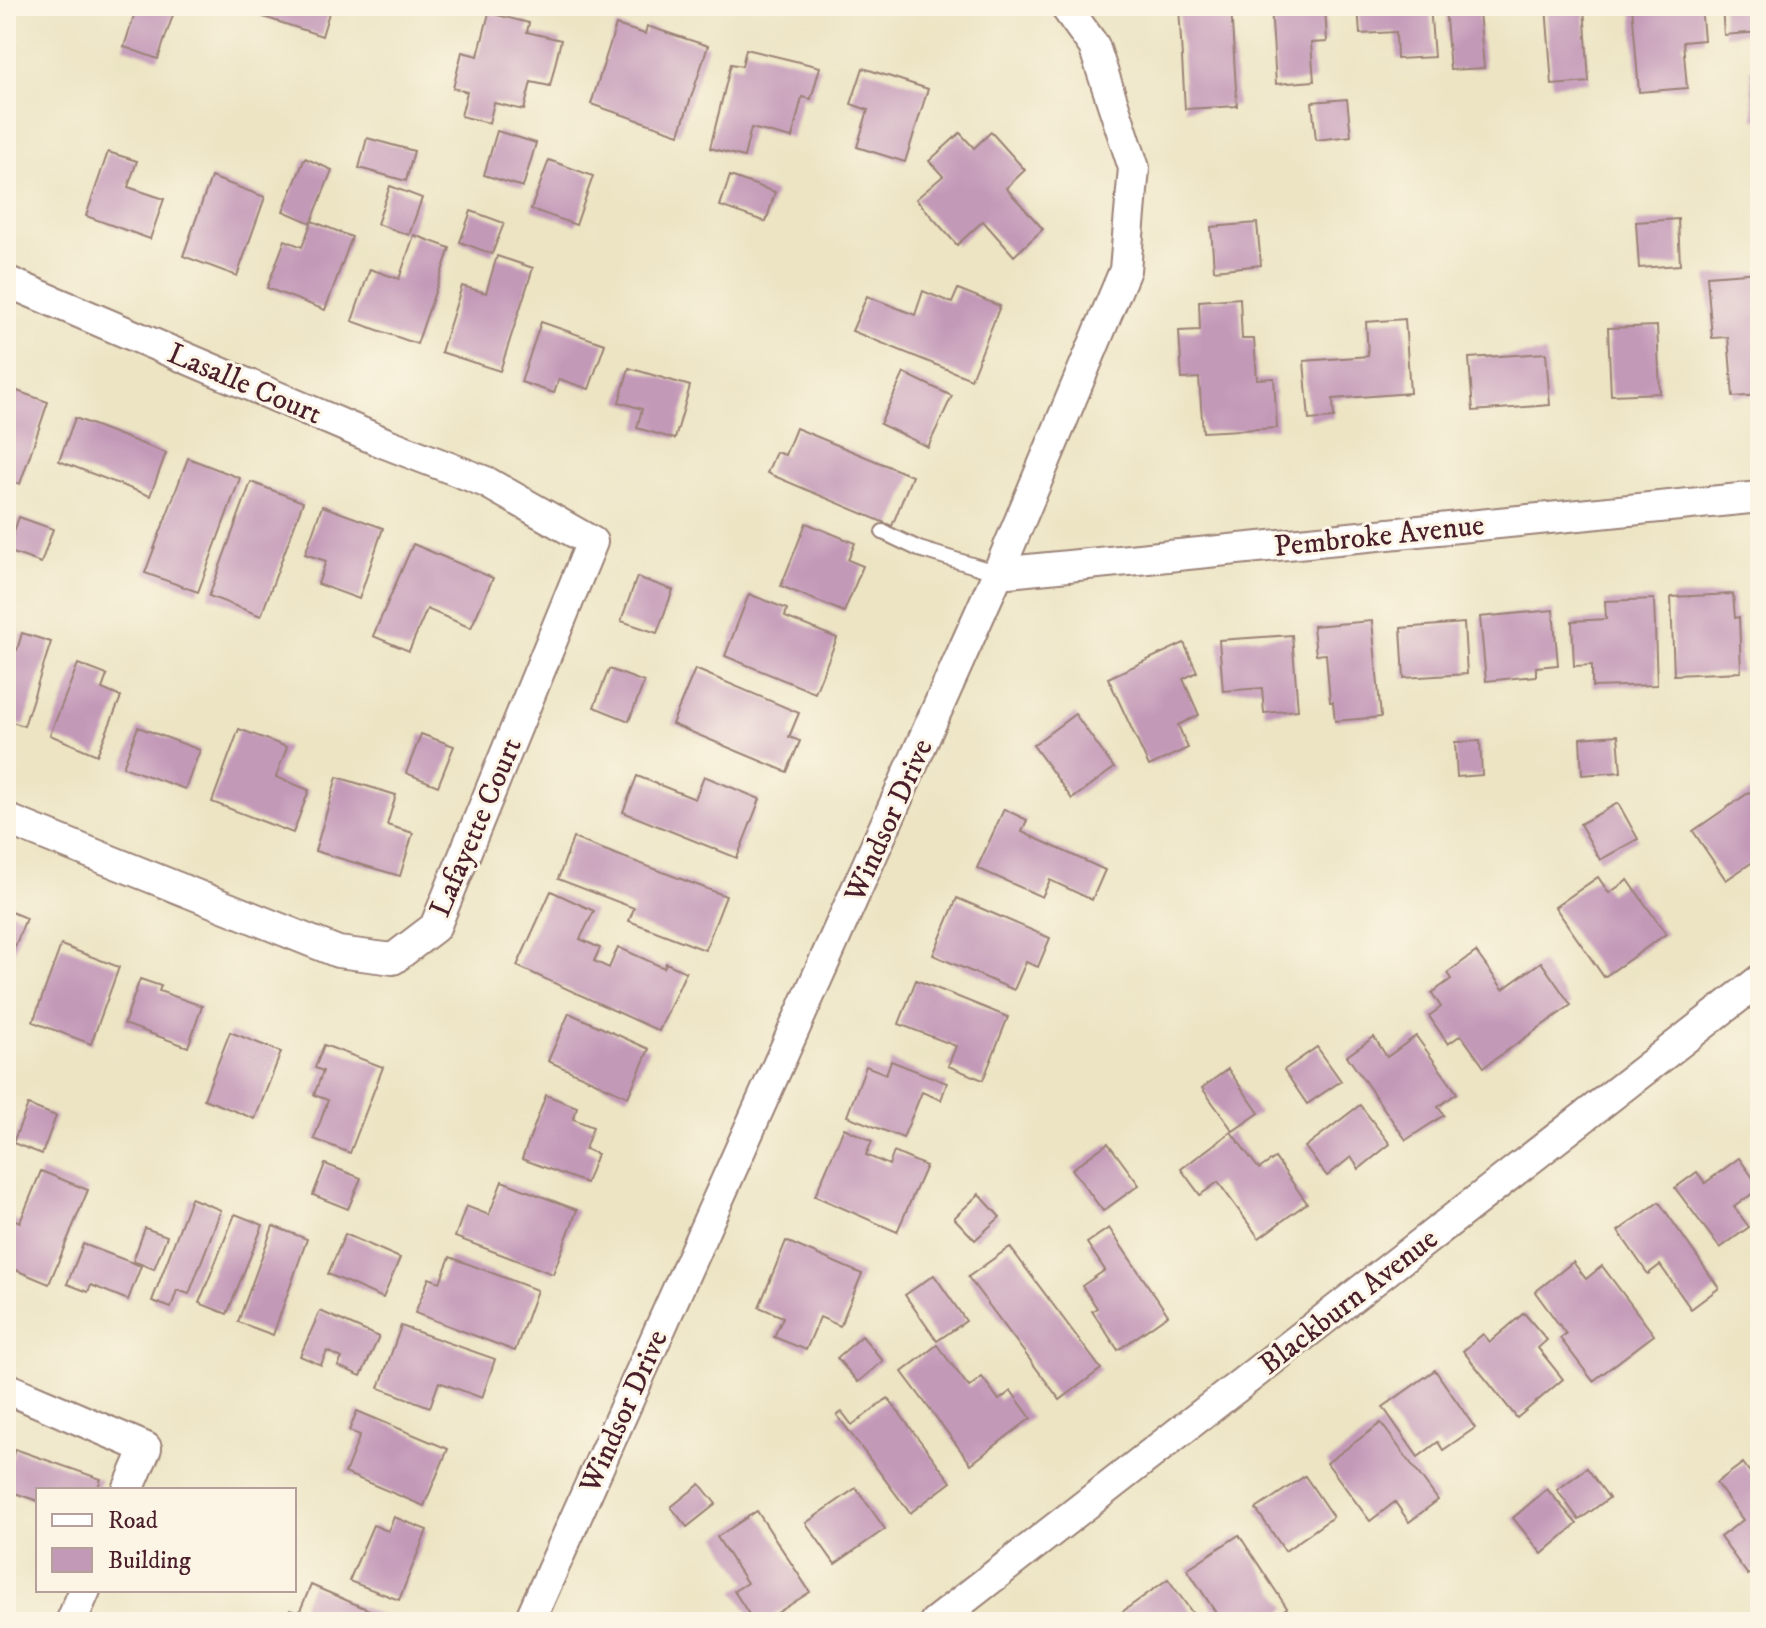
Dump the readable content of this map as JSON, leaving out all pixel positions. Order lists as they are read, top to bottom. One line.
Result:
{"streets":{"street":["Lasalle Court","Pembroke Avenue","Windsor Drive","Lafayette Court","Blackburn Avenue"]},"crossings":[["Lasalle Court","Lafayette Court"],["Pembroke Avenue","Windsor Drive"]],"legend":["Road","Building"]}
